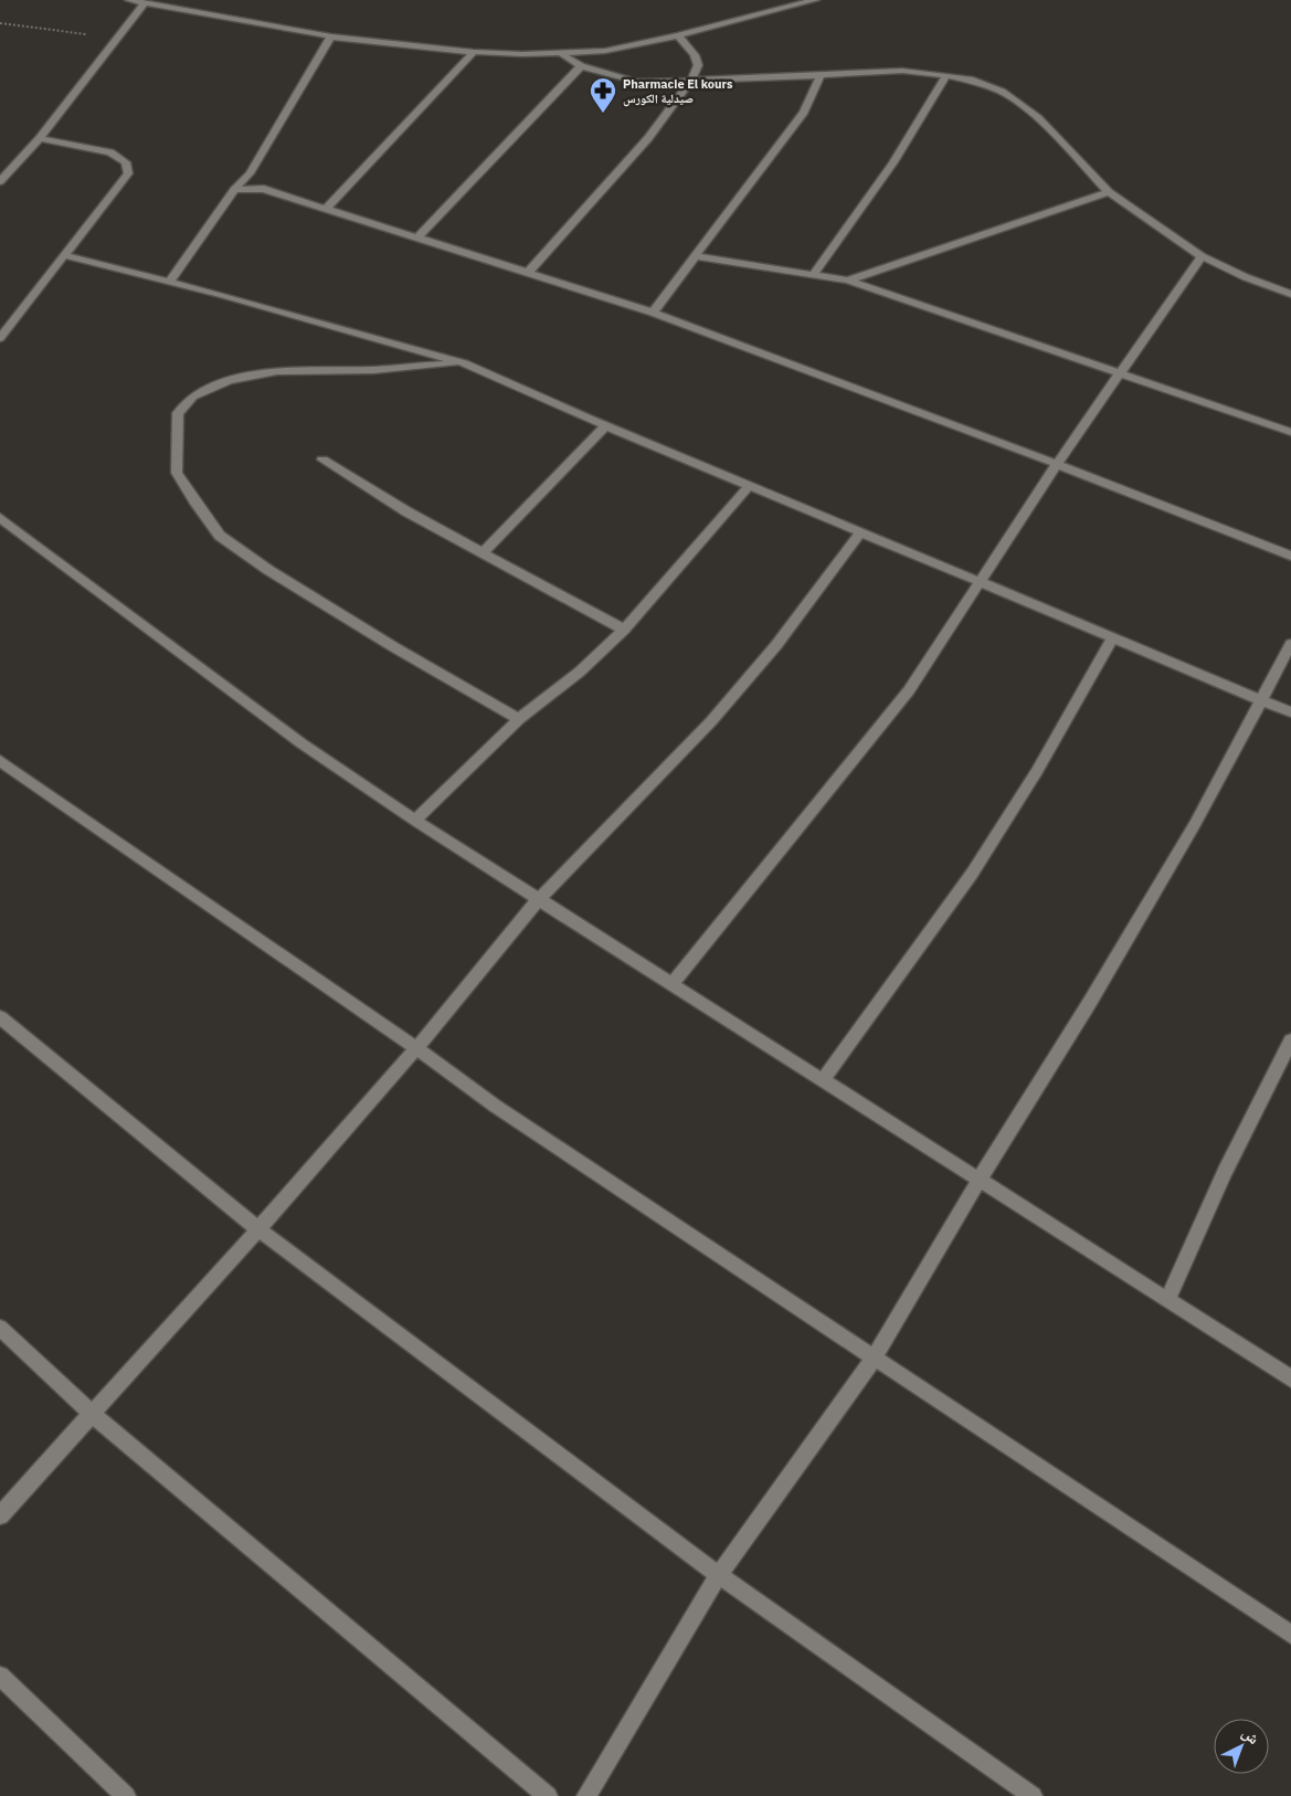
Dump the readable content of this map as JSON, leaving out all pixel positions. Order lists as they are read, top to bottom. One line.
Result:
{"places":{"pharmacy":["Pharmacie El kours صيدلية الكورس"]},"north":"top right"}
